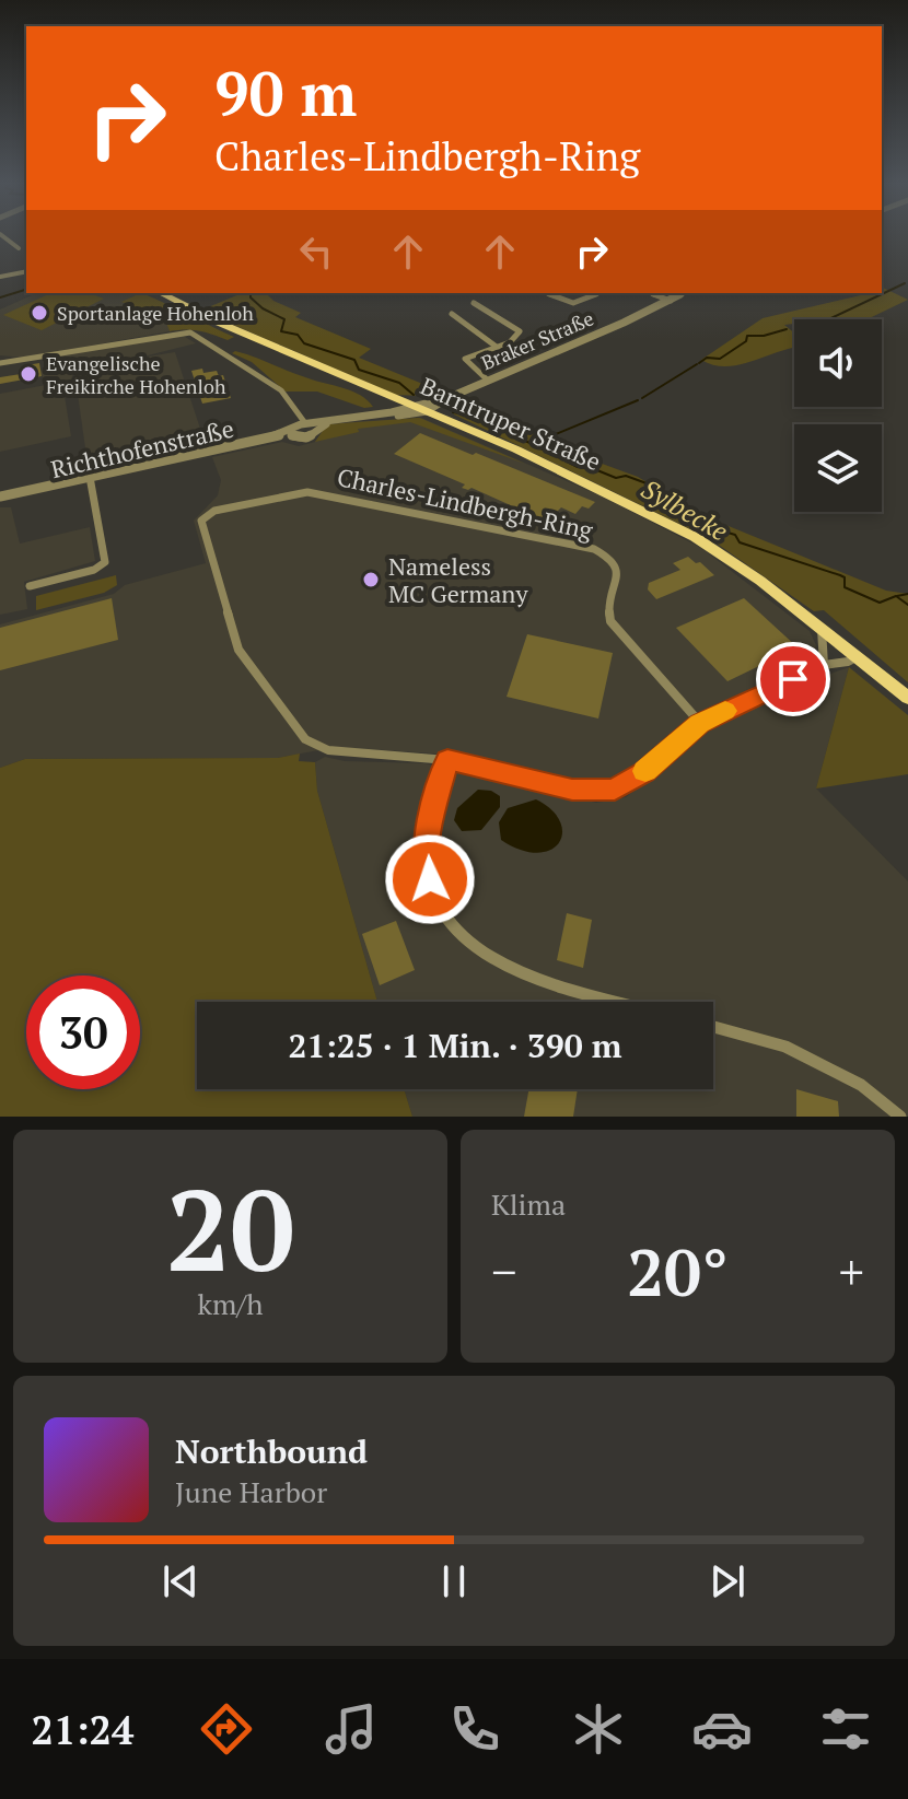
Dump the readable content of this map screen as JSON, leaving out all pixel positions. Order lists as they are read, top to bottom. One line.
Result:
{"streets":{"main road":["Barntruper Straße"],"street":["Braker Straße","Richthofenstraße","Charles-Lindbergh-Ring"]},"crossings":[["Braker Straße","Barntruper Straße"],["Barntruper Straße","Charles-Lindbergh-Ring"]],"water":["Sylbecke"],"places":["Sportanlage Hohenloh","Evangelische Freikirche Hohenloh","Nameless MC Germany"],"page":{"turn":["90 m","Charles-Lindbergh-Ring"],"limit":"30","trip":"21:25 · 1 Min. · 390 m","tile":[["20","km/h"],"Klima"],"heat":["−","20°","+"],"song":["Northbound","June Harbor"],"tabs":"21:24"}}
